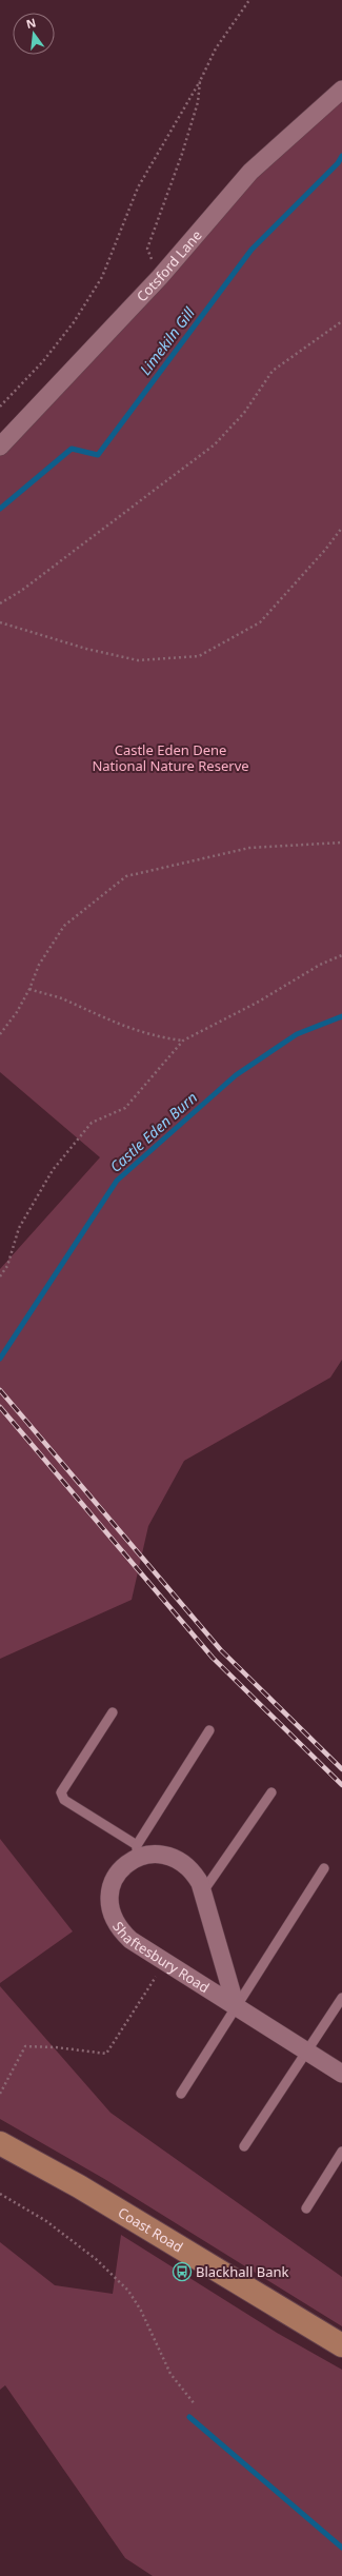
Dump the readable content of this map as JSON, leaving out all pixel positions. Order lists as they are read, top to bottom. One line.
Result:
{"streets":{"main road":["Coast Road"],"street":["Cotsford Lane","Shaftesbury Road"]},"water":["Limekiln Gill","Castle Eden Burn"],"parks":["Castle Eden Dene National Nature Reserve"],"places":{"bus stop":["Blackhall Bank"]},"north":"top"}
